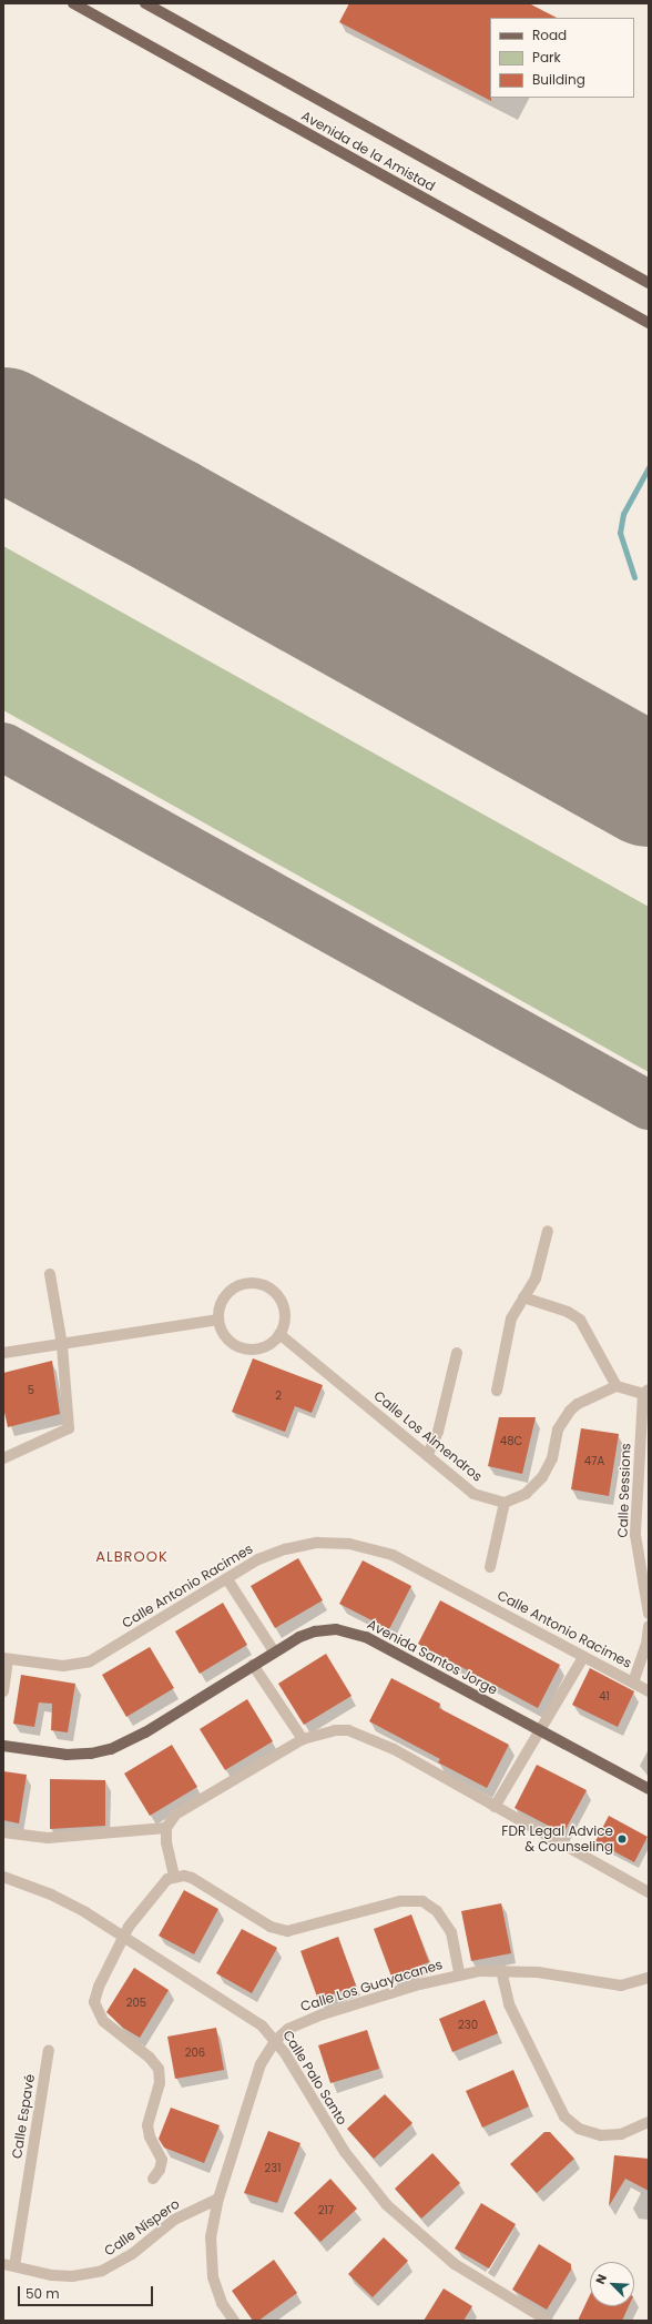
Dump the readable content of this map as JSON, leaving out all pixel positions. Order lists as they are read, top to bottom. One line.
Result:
{"streets":{"main road":["Avenida de la Amistad","Avenida Santos Jorge"],"street":["Calle Los Almendros","Calle Sessions","Calle Antonio Racimes","Calle Los Guayacanes","Calle Palo Santo","Calle Espavé","Calle Níspero"]},"crossings":[["Calle Los Guayacanes","Calle Palo Santo"],["Calle Los Guayacanes","Calle Níspero"],["Calle Espavé","Calle Níspero"]],"districts":["ALBROOK"],"places":["FDR Legal Advice & Counseling"],"house_numbers":["5","2","48C","47A","41","205","230","206","231","217"],"legend":["Road","Park","Building"],"scale_bar":"50 m","north":"top left"}
